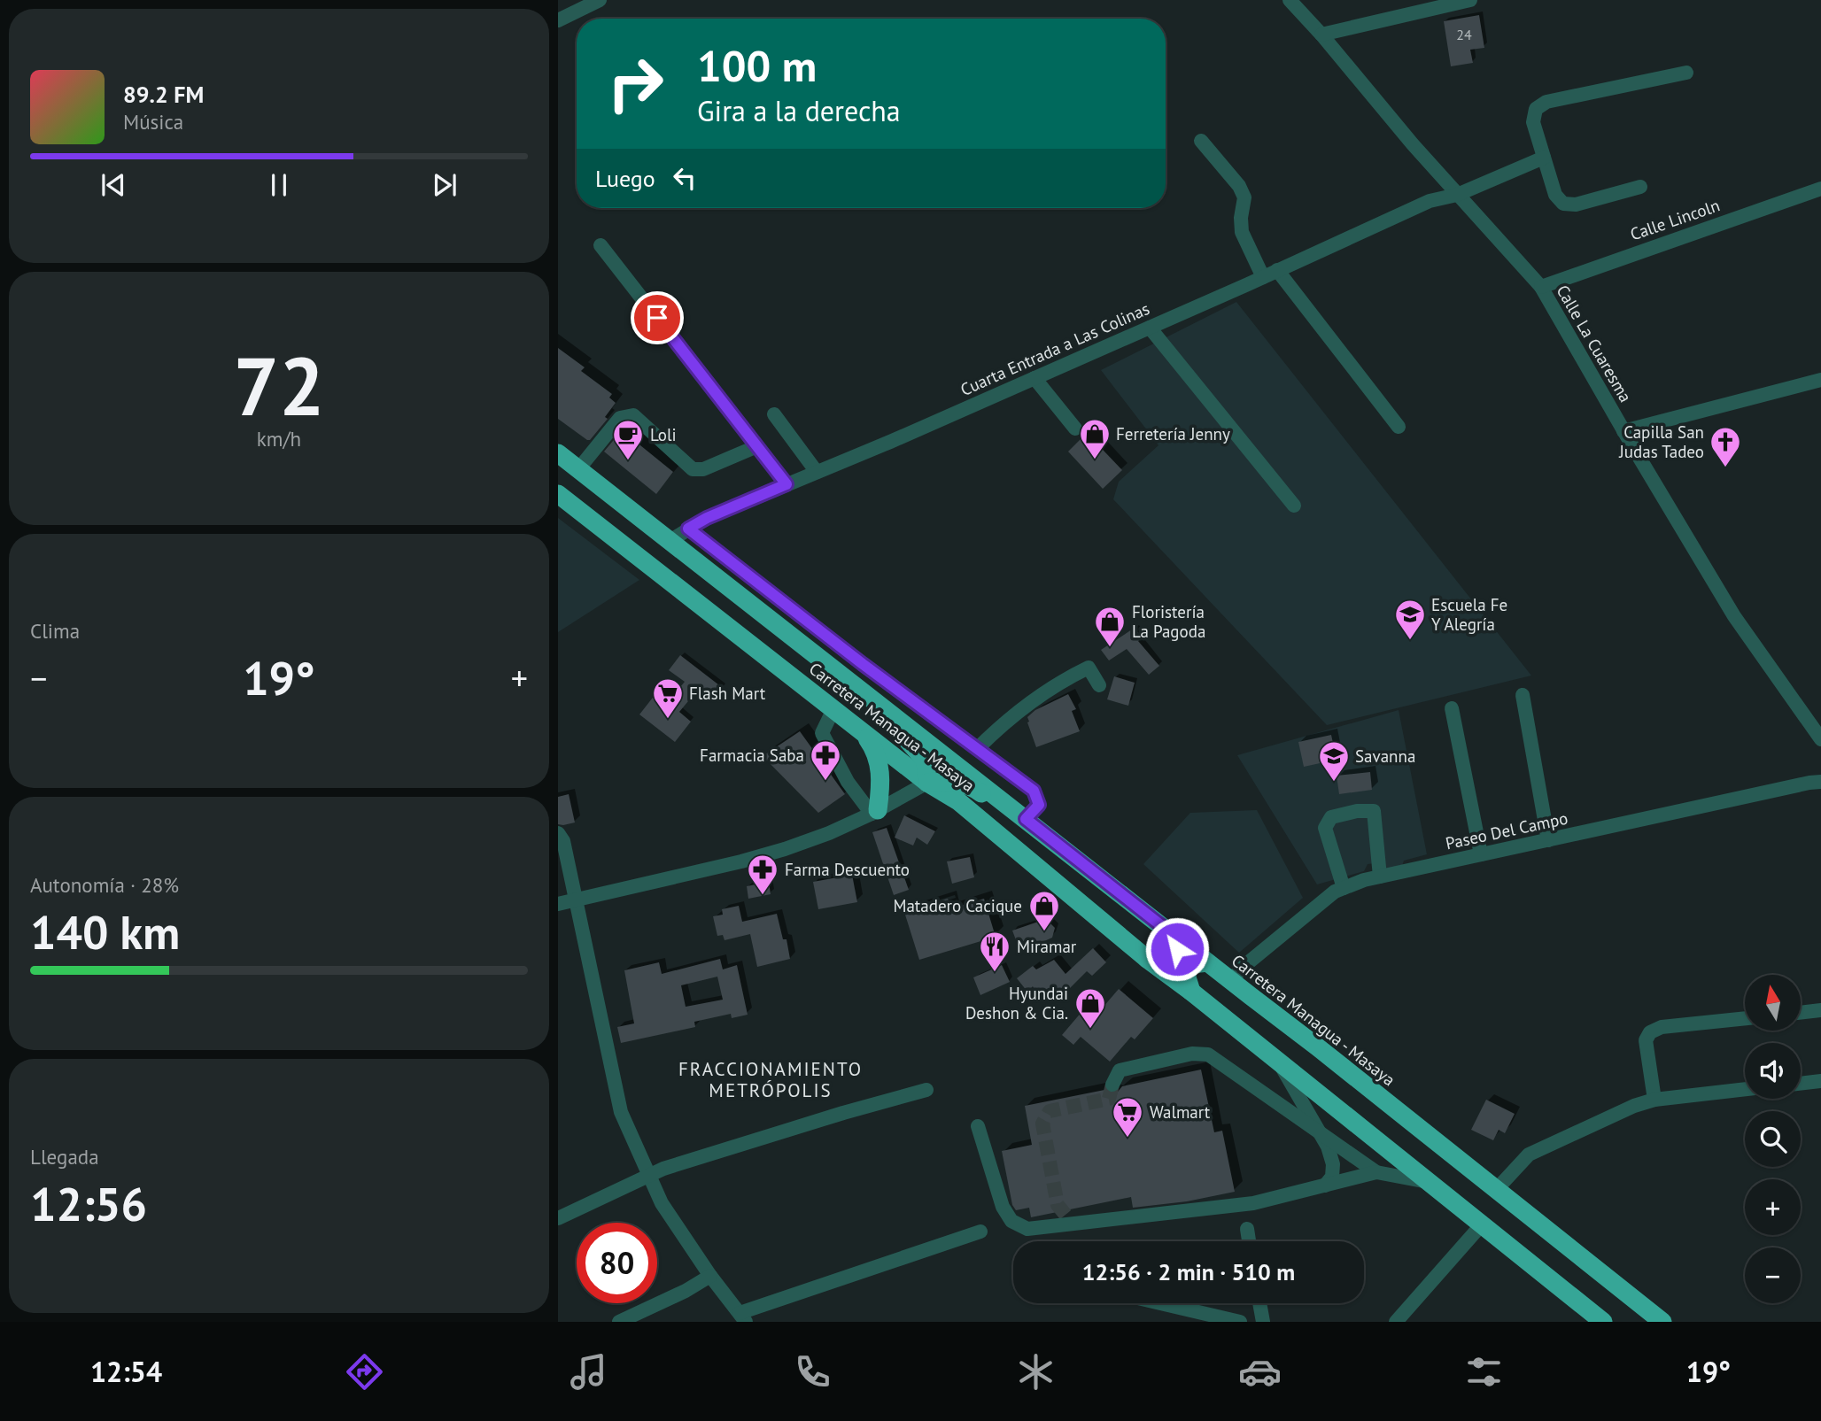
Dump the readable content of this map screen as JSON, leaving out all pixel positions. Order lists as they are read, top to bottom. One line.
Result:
{"streets":{"highway":["Carretera Managua - Masaya"],"street":["Calle Lincoln","Calle La Cuaresma","Cuarta Entrada a Las Colinas","Paseo Del Campo"]},"crossings":[["Calle Lincoln","Calle La Cuaresma"],["Calle La Cuaresma","Cuarta Entrada a Las Colinas"],["Cuarta Entrada a Las Colinas","Carretera Managua - Masaya"],["Carretera Managua - Masaya","Paseo Del Campo"]],"districts":["FRACCIONAMIENTO METRÓPOLIS"],"places":{"shop":["Ferretería Jenny","Floristería La Pagoda","Matadero Cacique","Hyundai Deshon & Cia."],"cafe":["Loli"],"church":["Capilla San Judas Tadeo"],"school or university":["Escuela Fe Y Alegría","Savanna"],"supermarket":["Flash Mart","Walmart"],"pharmacy":["Farmacia Saba","Farma Descuento"],"restaurant":["Miramar"]},"house_numbers":["24"],"north":"top","page":{"turn":["100 m","Gira a la derecha"],"song":["89.2 FM","Música"],"then":"Luego","tile":[["72","km/h"],"Clima",["Autonomía · 28%","140 km"],["Llegada","12:56"]],"heat":["−","19°","+"],"map_buttons":["+","−"],"limit":"80","trip":"12:56 · 2 min · 510 m","tabs":["12:54","19°"]}}
